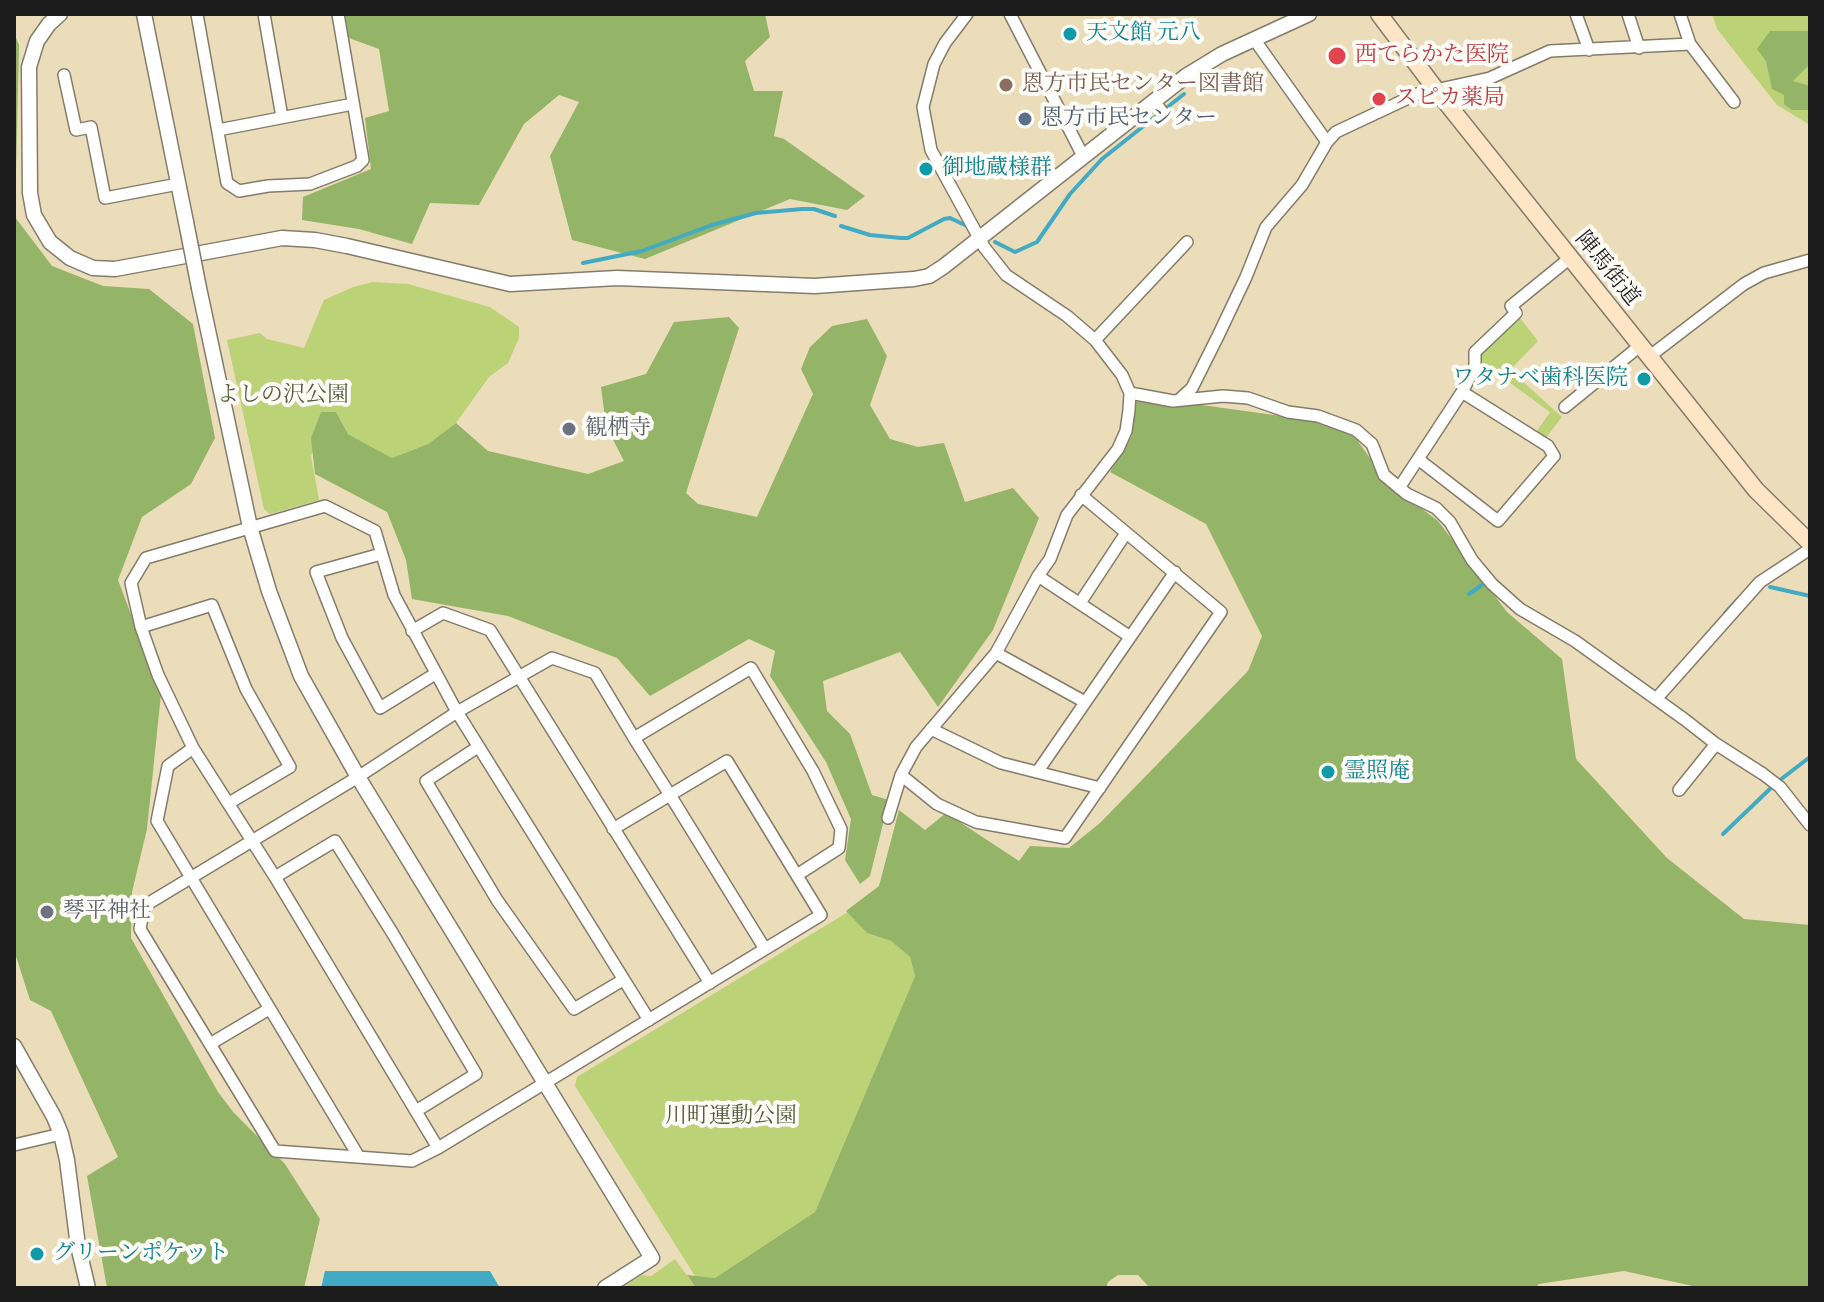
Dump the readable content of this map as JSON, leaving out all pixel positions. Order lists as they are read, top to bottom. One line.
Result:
{"streets":{"main road":["陣馬街道"]},"parks":["よしの沢公園","川町運動公園"],"places":["天文館 元八","西てらかた医院","恩方市民センター図書館","スピカ薬局","恩方市民センター","御地蔵様群","ワタナベ歯科医院","観栖寺","霊照庵","琴平神社","グリーンポケット"]}
